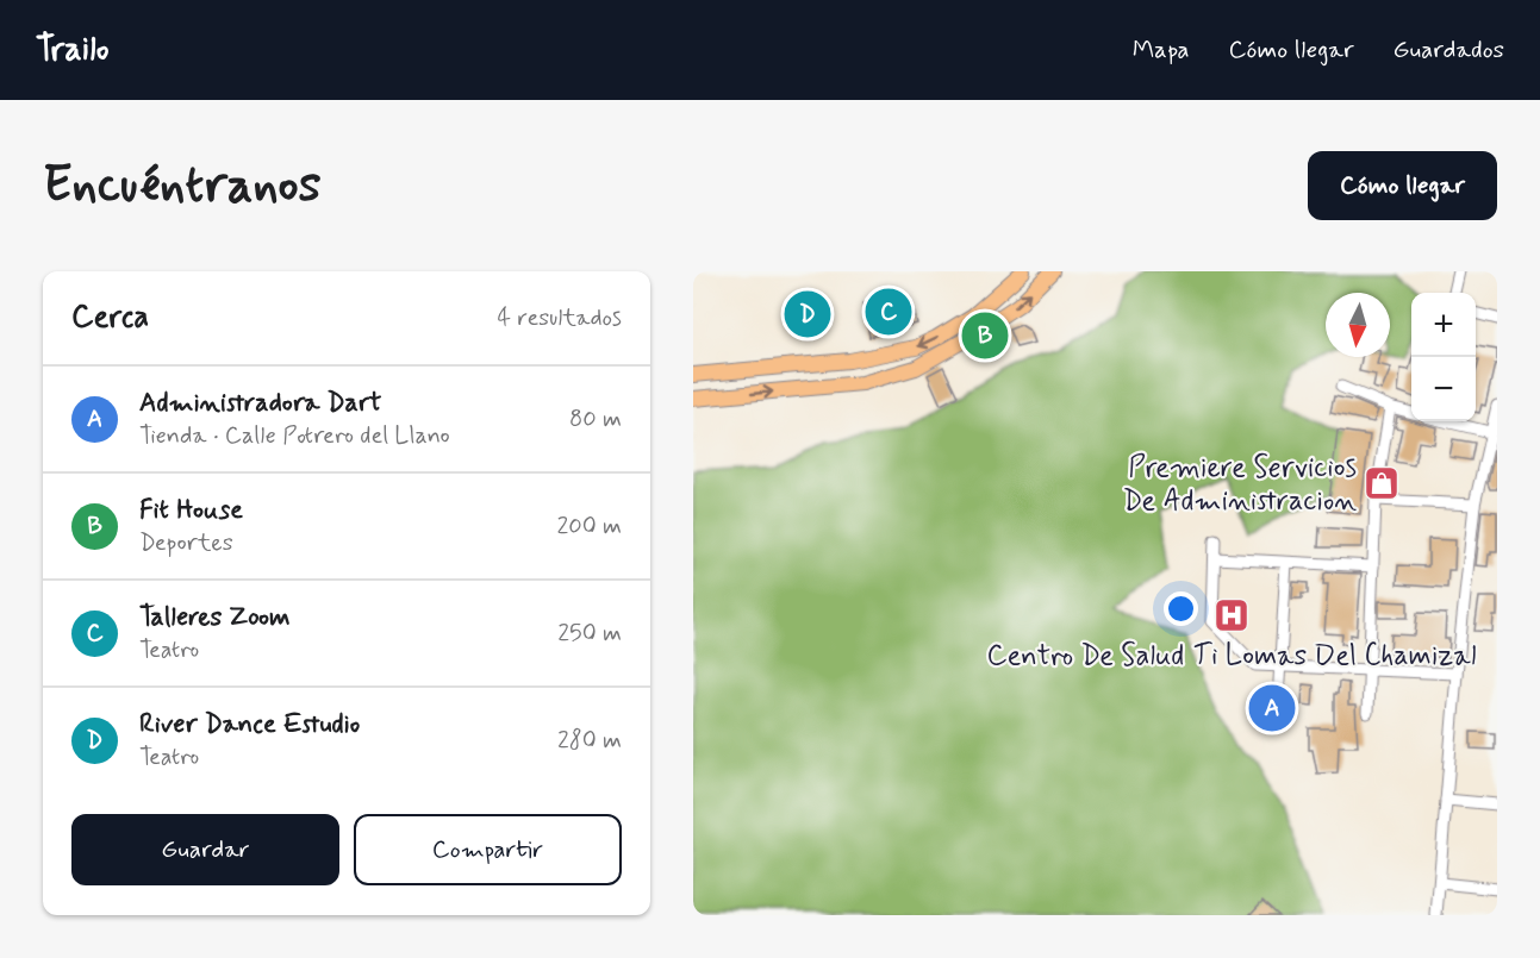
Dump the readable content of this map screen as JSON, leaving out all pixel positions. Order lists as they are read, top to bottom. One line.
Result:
{"places":{"shop":["Premiere Servicios De Administracion"],"hospital":["Centro De Salud Ti Lomas Del Chamizal"]},"north":"bottom","page":{"header":"Trailo","nav":["Mapa","Cómo llegar","Guardados"],"buttons":["Cómo llegar",["Guardar","Compartir"]],"title":"Encuéntranos","heading":["Cerca","4 resultados"],"pins":["C","D","B","A"],"map_buttons":["+","−"],"list":[{"mark":"A","name":"Administradora Dart","note":"Tienda · Calle Potrero del Llano","value":"80 m"},{"mark":"B","name":"Fit House","note":"Deportes","value":"200 m"},{"mark":"C","name":"Talleres Zoom","note":"Teatro","value":"250 m"},{"mark":"D","name":"River Dance Estudio","note":"Teatro","value":"280 m"}]}}
